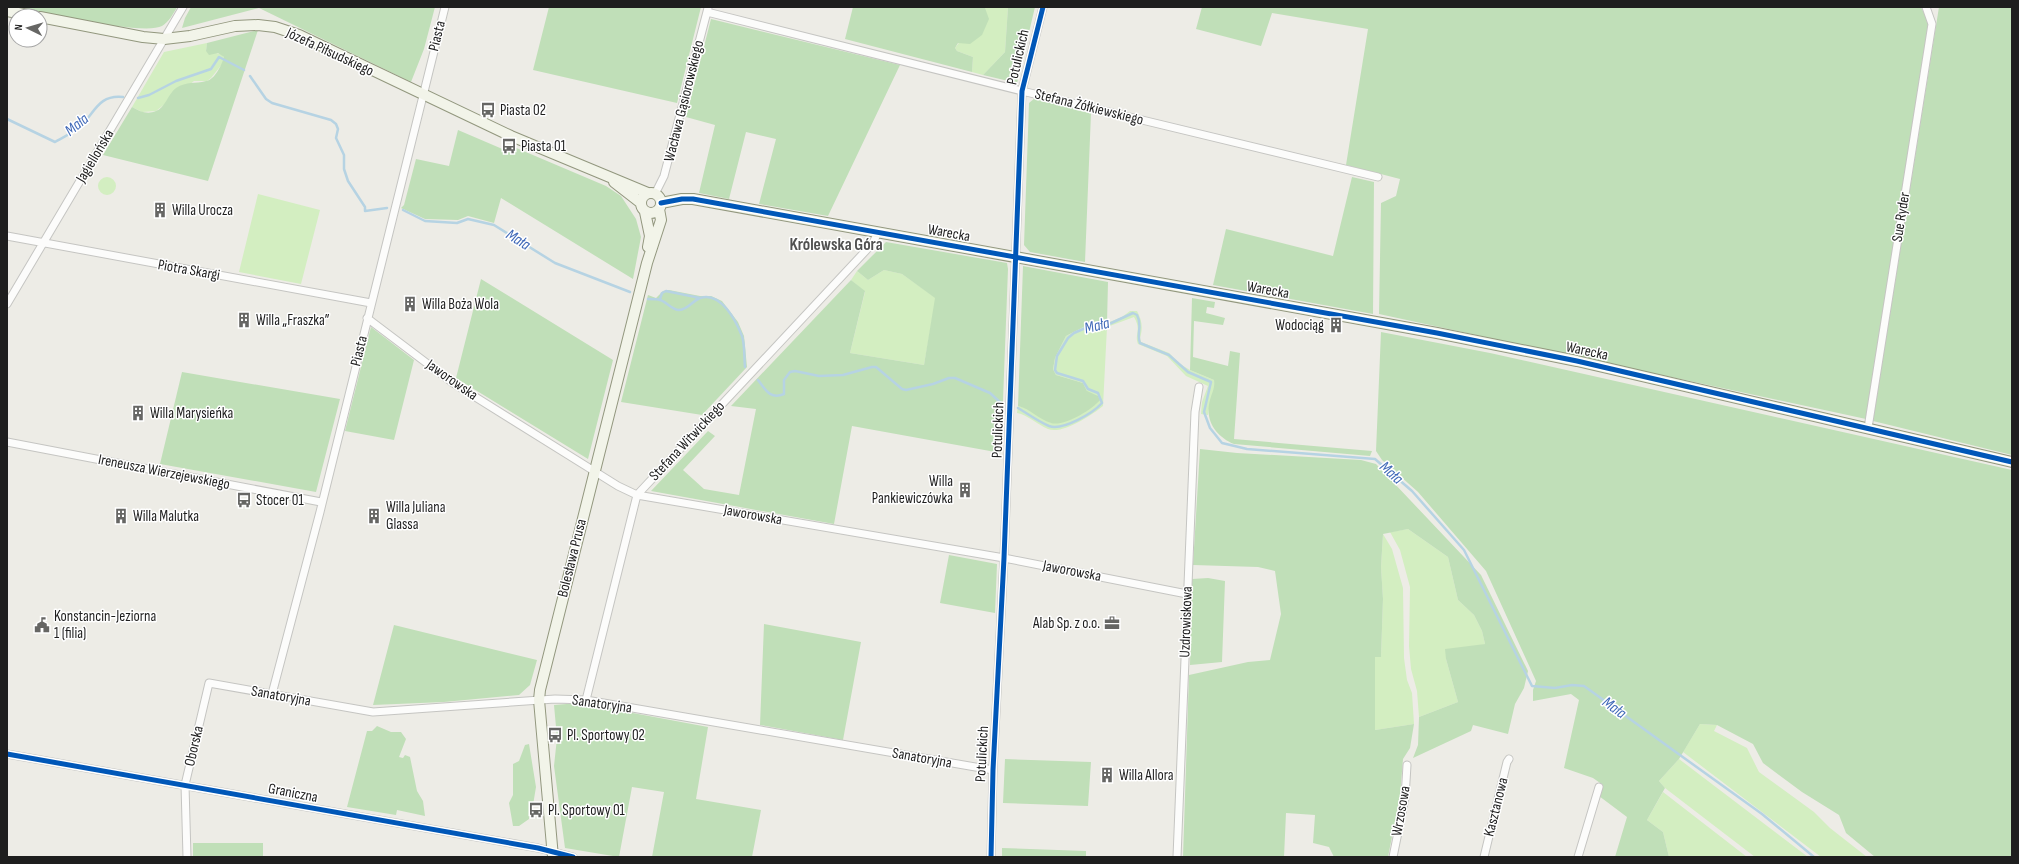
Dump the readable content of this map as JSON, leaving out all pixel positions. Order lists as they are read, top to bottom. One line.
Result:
{"streets":{"street":["Piasta","Józefa Piłsudskiego","Potulickich","Wacława Gąsiorowskiego","Stefana Żółkiewskiego","Jagiellońska","Sue Ryder","Warecka","Piotra Skargi","Jaworowska","Stefana Witwickiego","Ireneusza Wierzejewskiego","Bolesława Prusa","Uzdrowiskowa","Sanatoryjna","Oborska","Graniczna","Kasztanowa","Wrzosowa"]},"crossings":[["Piasta","Józefa Piłsudskiego"],["Piasta","Piotra Skargi"],["Piasta","Jaworowska"],["Piasta","Ireneusza Wierzejewskiego"],["Piasta","Sanatoryjna"],["Józefa Piłsudskiego","Wacława Gąsiorowskiego"],["Józefa Piłsudskiego","Jagiellońska"],["Józefa Piłsudskiego","Warecka"],["Józefa Piłsudskiego","Bolesława Prusa"],["Potulickich","Stefana Żółkiewskiego"],["Potulickich","Warecka"],["Potulickich","Jaworowska"],["Potulickich","Sanatoryjna"],["Wacława Gąsiorowskiego","Stefana Żółkiewskiego"],["Wacława Gąsiorowskiego","Warecka"],["Wacława Gąsiorowskiego","Bolesława Prusa"],["Jagiellońska","Piotra Skargi"],["Sue Ryder","Warecka"],["Warecka","Stefana Witwickiego"],["Warecka","Bolesława Prusa"],["Jaworowska","Stefana Witwickiego"],["Jaworowska","Bolesława Prusa"],["Jaworowska","Uzdrowiskowa"],["Stefana Witwickiego","Sanatoryjna"],["Bolesława Prusa","Sanatoryjna"],["Bolesława Prusa","Graniczna"],["Sanatoryjna","Oborska"],["Oborska","Graniczna"]],"districts":["Królewska Góra"],"water":["Mała"],"places":{"bus stop":["Piasta 02","Piasta 01","Stocer 01","Pl. Sportowy 02","Pl. Sportowy 01"],"building":["Willa Urocza","Willa Boża Wola","Willa „Fraszka”","Wodociąg","Willa Marysieńka","Willa Pankiewiczówka","Willa Malutka","Willa Juliana Glassa","Willa Allora"],"office":["Alab Sp. z o.o."],"public building":["Konstancin-Jeziorna 1 (filia)"]},"north":"left"}
